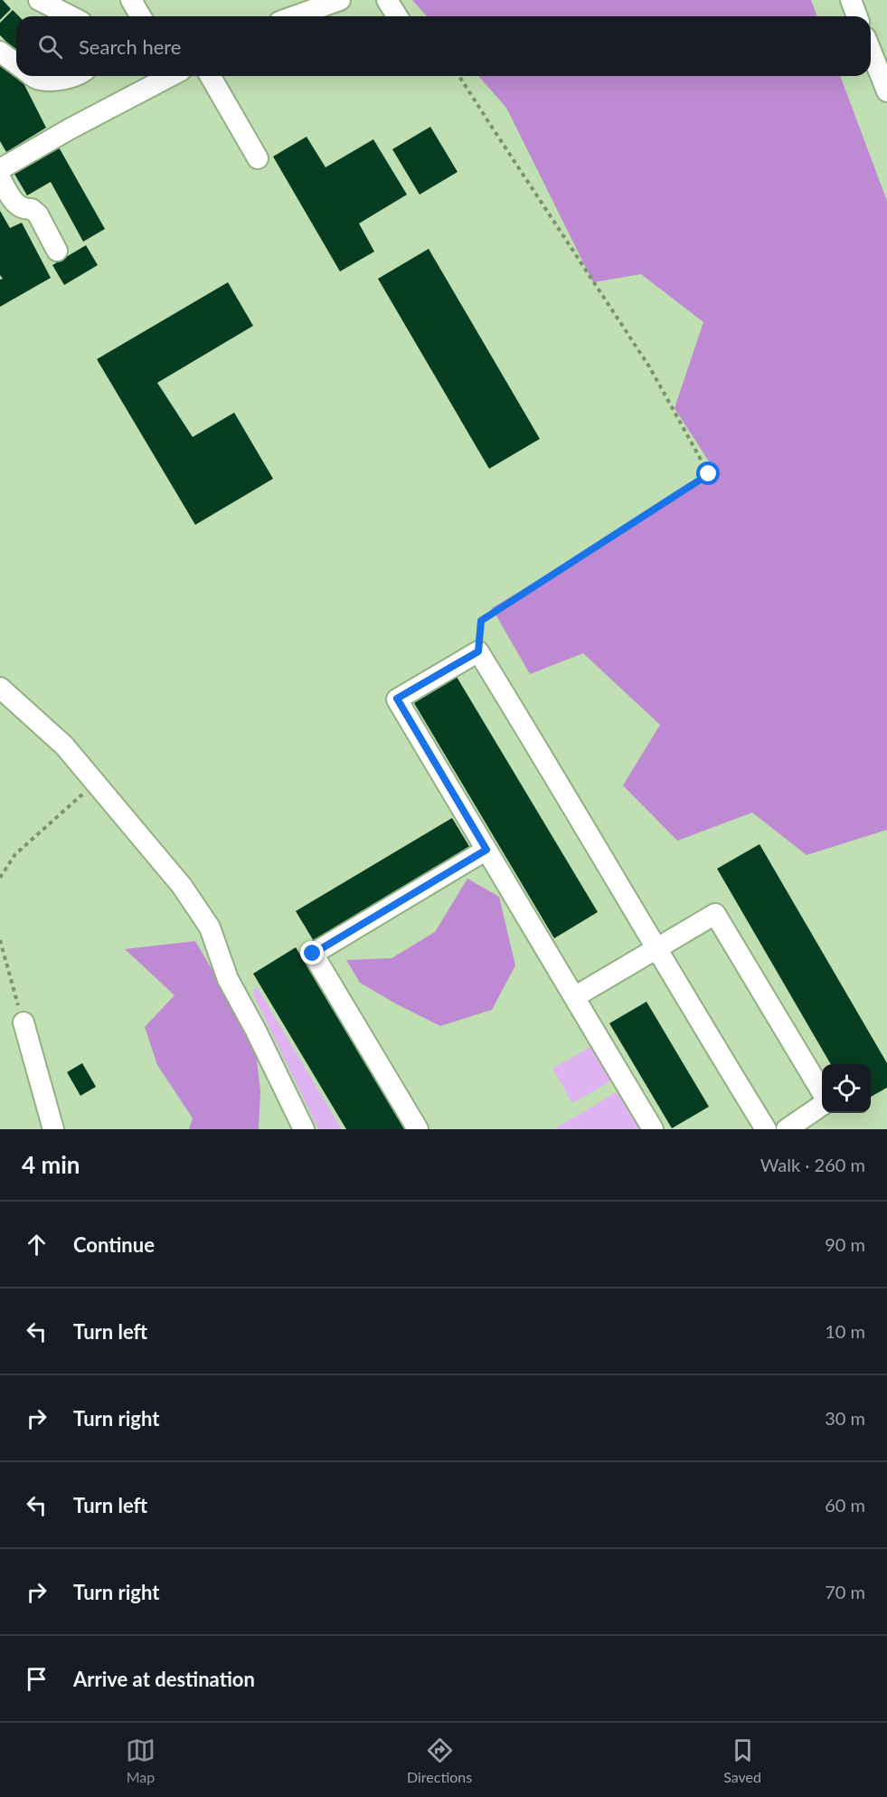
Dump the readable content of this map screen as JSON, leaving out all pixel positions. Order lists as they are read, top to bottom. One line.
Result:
{"page":{"search":"Search here","heading":["4 min","Walk · 260 m"],"list":[["Continue","90 m"],["Turn left","10 m"],["Turn right","30 m"],["Turn left","60 m"],["Turn right","70 m"],"Arrive at destination"],"nav":["Map","Directions","Saved"]}}
